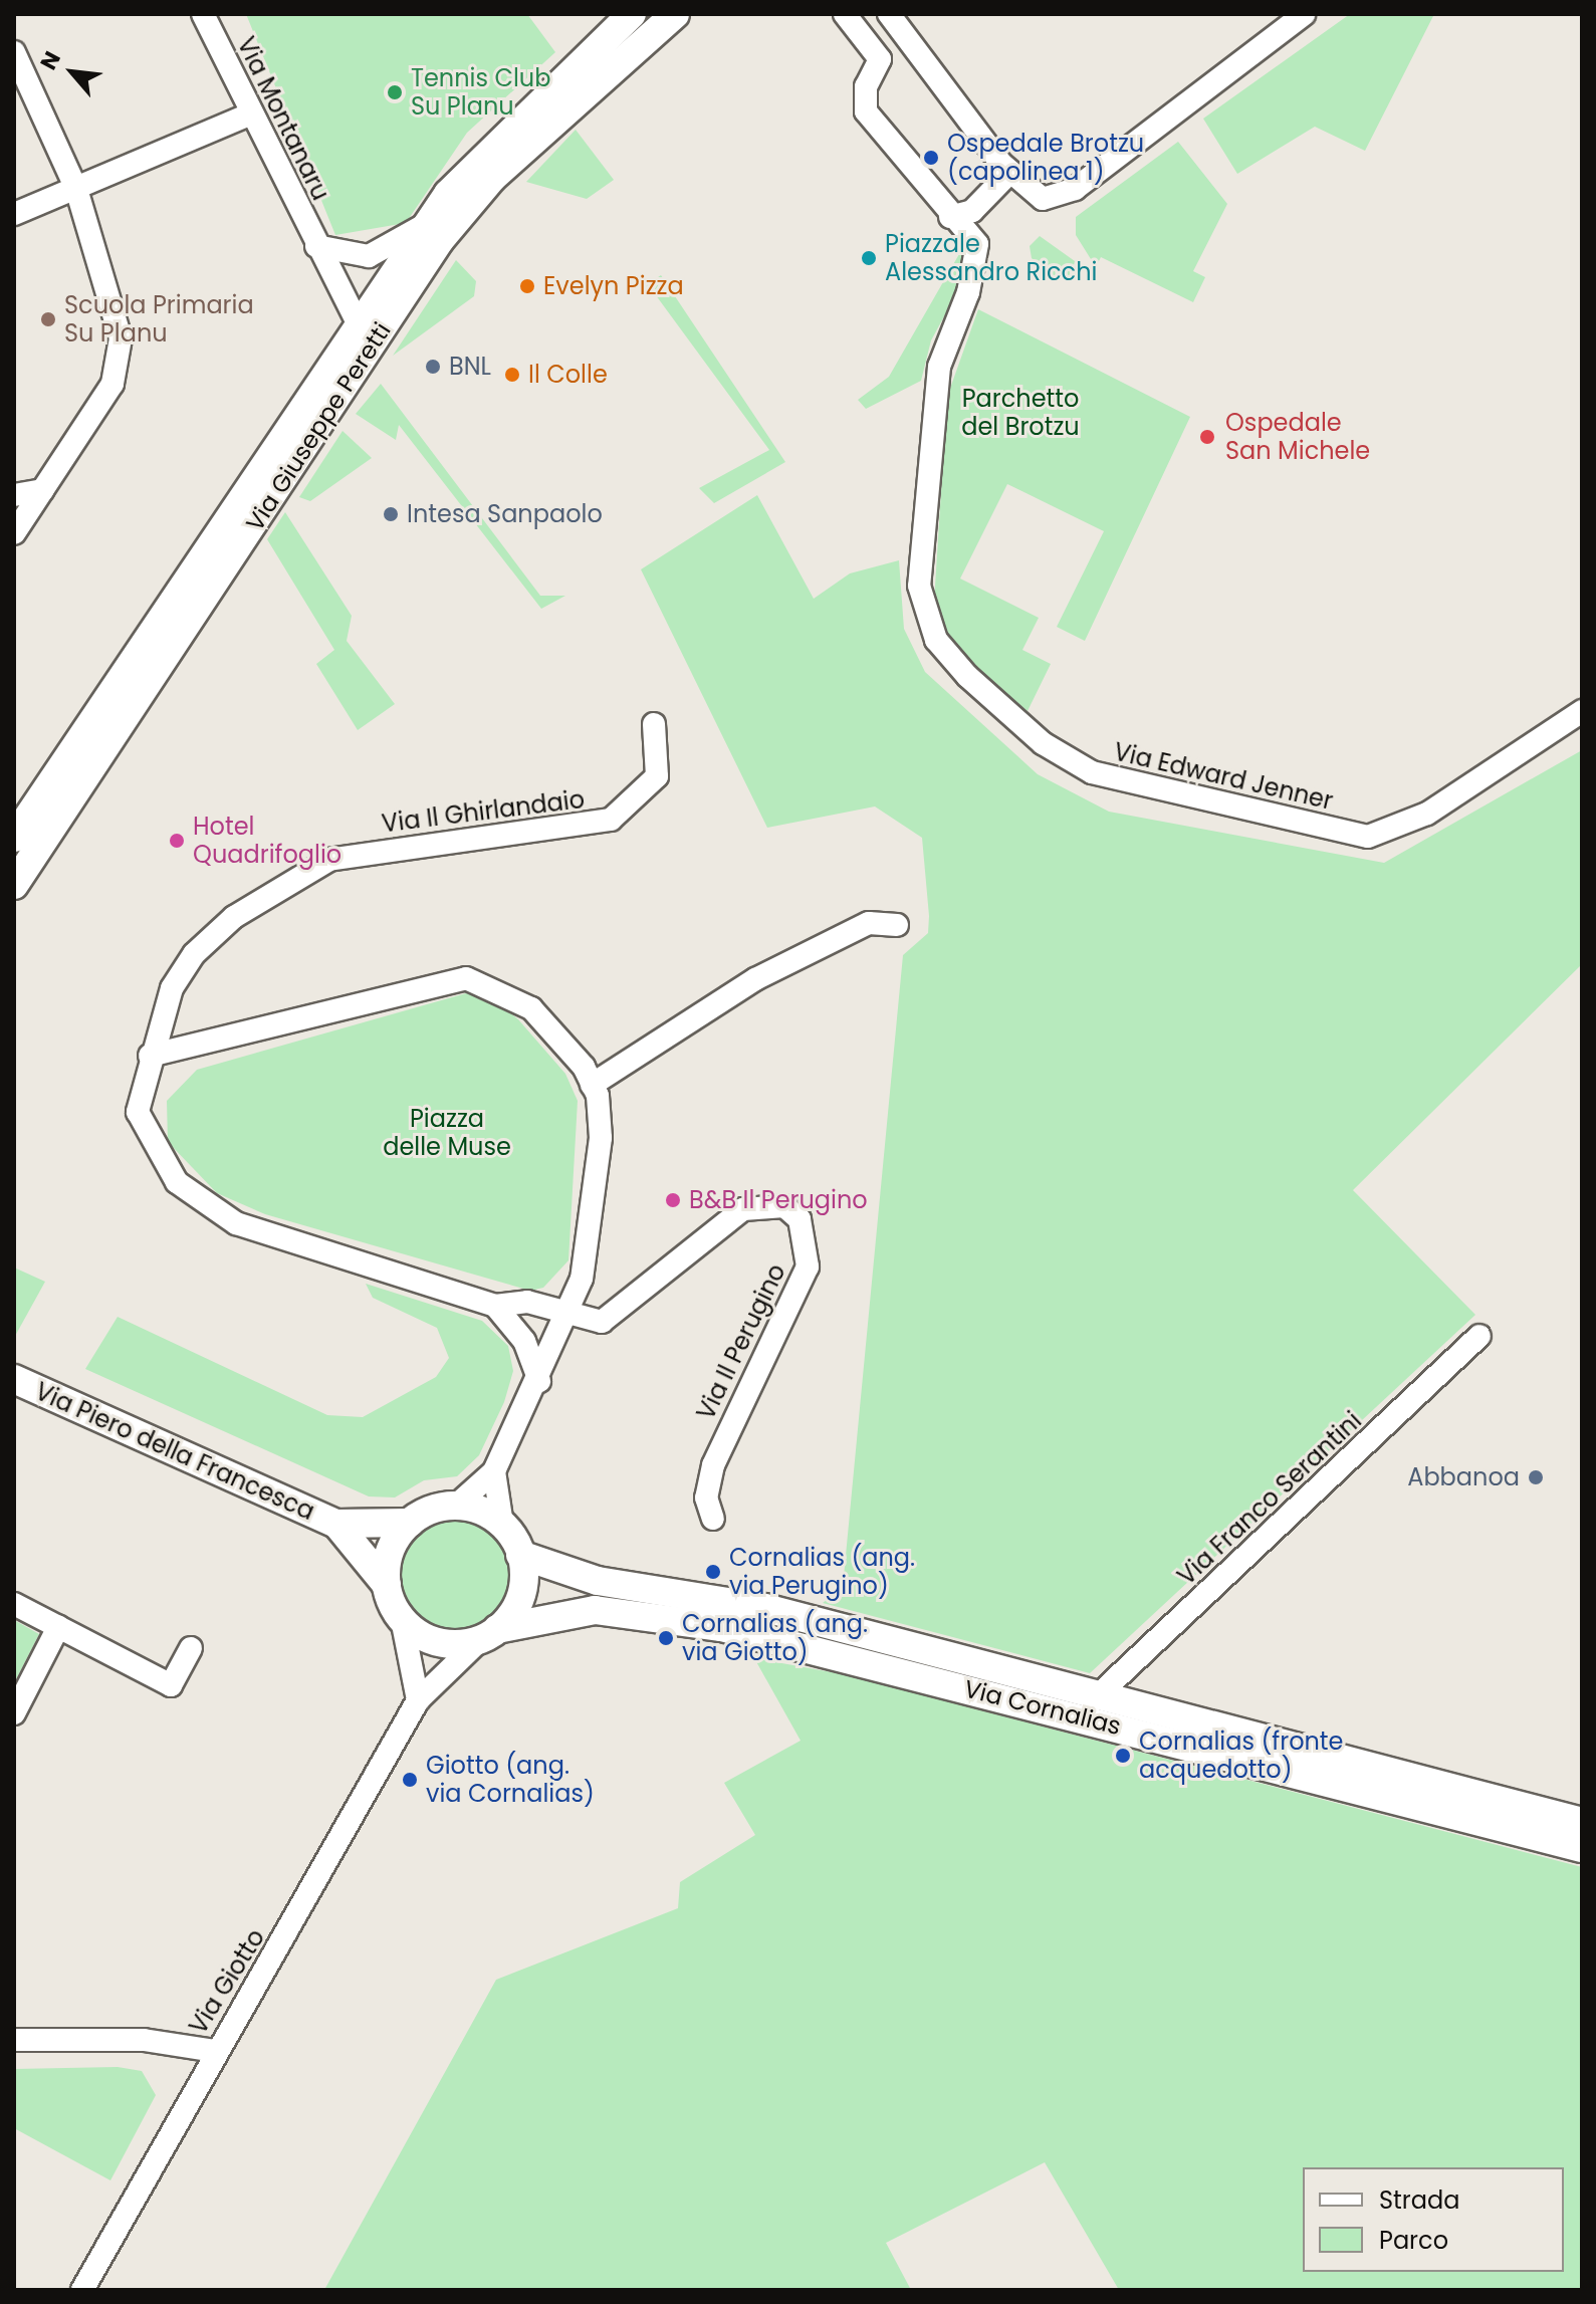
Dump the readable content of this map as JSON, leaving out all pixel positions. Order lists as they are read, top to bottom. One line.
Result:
{"streets":{"street":["Via Montanaru","Via Giuseppe Peretti","Via Edward Jenner","Via Il Ghirlandaio","Via Il Perugino","Via Piero della Francesca","Via Franco Serantini","Via Cornalias","Via Giotto"]},"crossings":[["Via Montanaru","Via Giuseppe Peretti"],["Via Piero della Francesca","Via Cornalias"],["Via Piero della Francesca","Via Giotto"],["Via Franco Serantini","Via Cornalias"],["Via Cornalias","Via Giotto"]],"parks":["Parchetto del Brotzu","Piazza delle Muse"],"places":["Tennis Club Su Planu","Ospedale Brotzu (capolinea 1)","Piazzale Alessandro Ricchi","Evelyn Pizza","Scuola Primaria Su Planu","BNL","Il Colle","Ospedale San Michele","Intesa Sanpaolo","Hotel Quadrifoglio","B&B Il Perugino","Abbanoa","Cornalias (ang. via Perugino)","Cornalias (ang. via Giotto)","Cornalias (fronte acquedotto)","Giotto (ang. via Cornalias)"],"legend":["Strada","Parco"],"north":"top left"}
